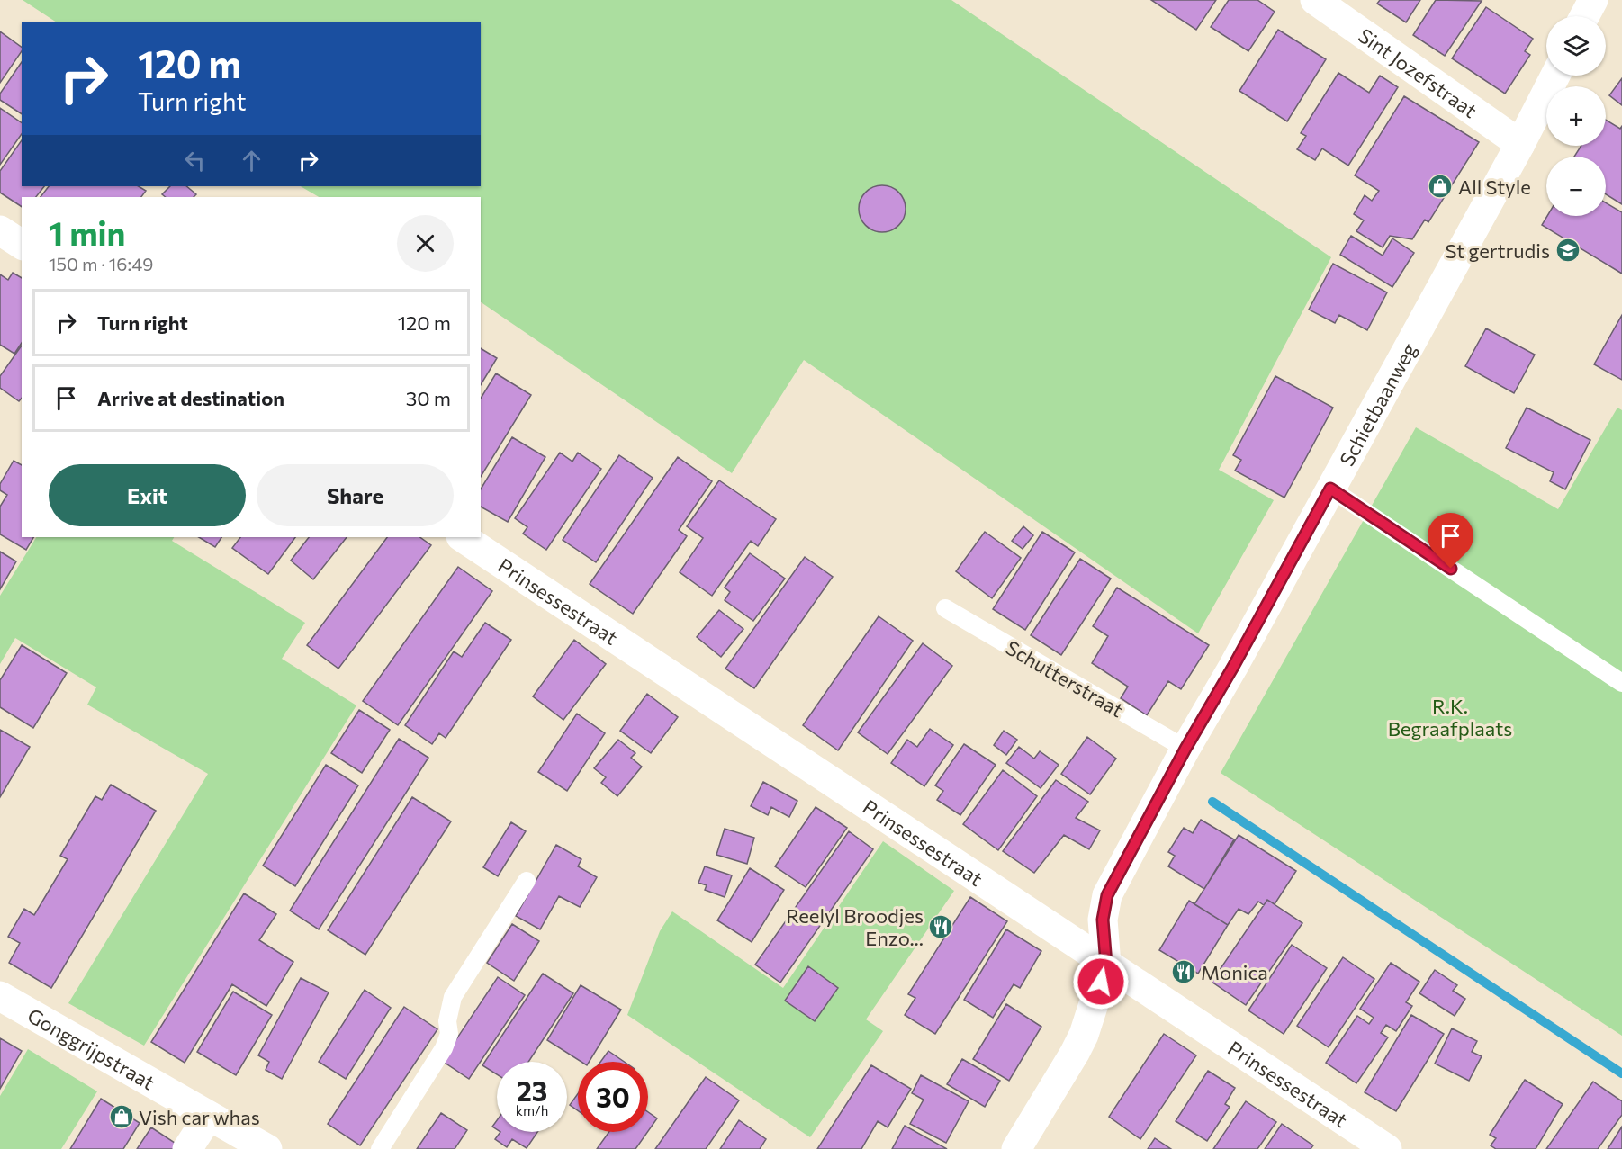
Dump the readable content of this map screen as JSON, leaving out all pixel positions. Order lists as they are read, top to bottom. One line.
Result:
{"streets":{"street":["Sint Jozefstraat","Schietbaanweg","Prinsessestraat","Gonggrijpstraat"],"lane":["Schutterstraat"]},"crossings":[["Sint Jozefstraat","Schietbaanweg"],["Schietbaanweg","Prinsessestraat"],["Schietbaanweg","Schutterstraat"]],"parks":["R.K. Begraafplaats"],"places":{"shop":["All Style","Vish car whas"],"school or university":["St gertrudis"],"restaurant":["Reelyl Broodjes Enzo...","Monica"]},"page":{"map_buttons":["+","−"],"turn":["120 m","Turn right"],"heading":["1 min","150 m · 16:49"],"list":[{"name":"Turn right","value":"120 m"},{"name":"Arrive at destination","value":"30 m"}],"buttons":["Exit","Share"],"speed":"23 km/h","limit":"30"}}
